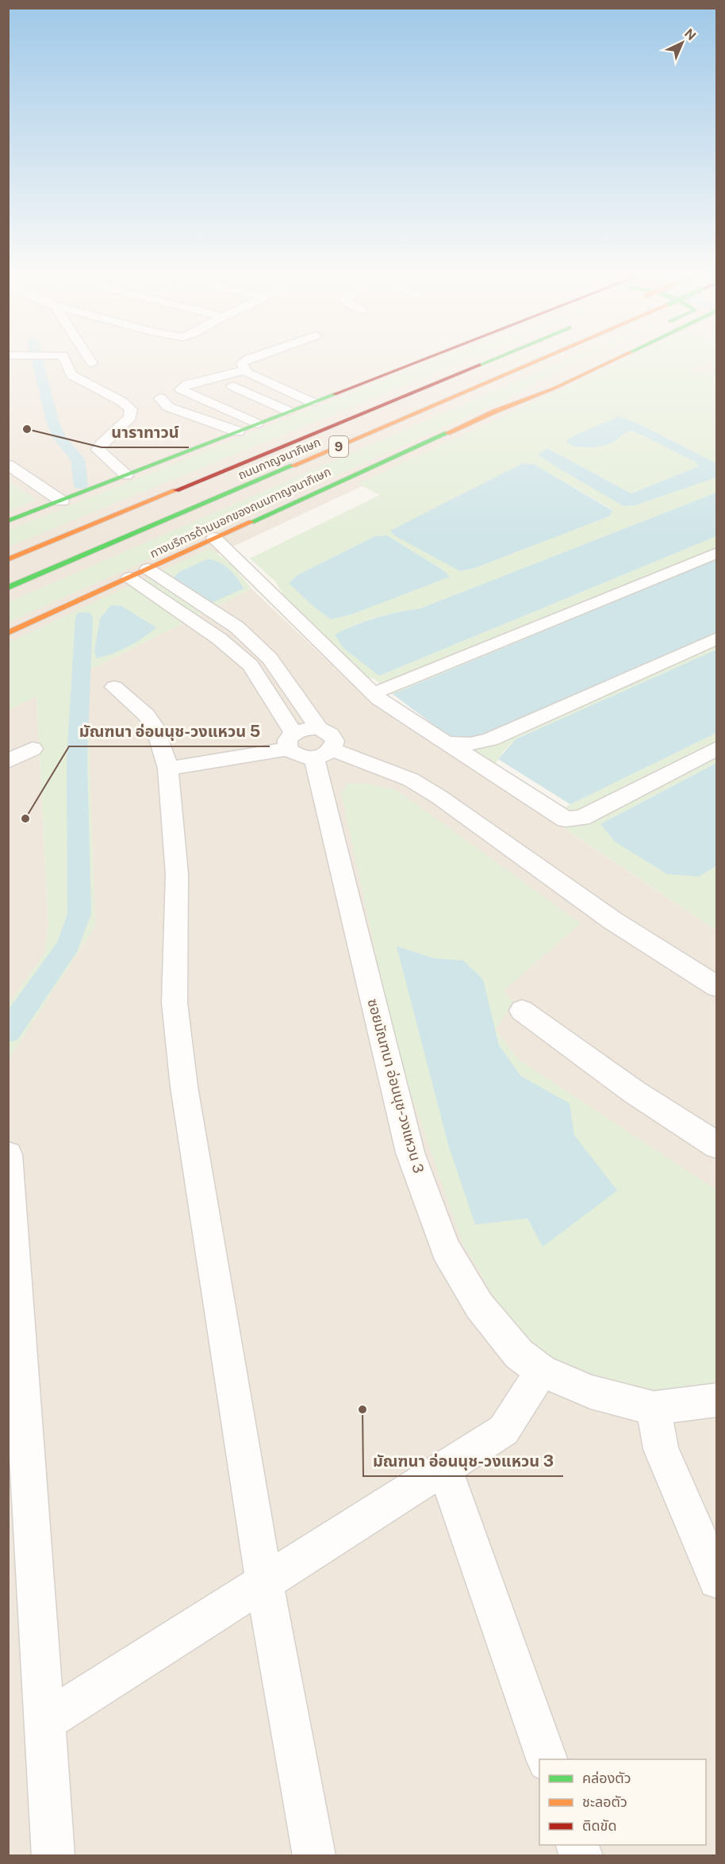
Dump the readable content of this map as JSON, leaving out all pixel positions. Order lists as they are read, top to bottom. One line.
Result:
{"streets":{"main road":["9","ถนนกาญจนาภิเษก","ทางบริการด้านนอกของถนนกาญจนาภิเษก"],"street":["ซอยมัณฑนา อ่อนนุช-วงแหวน 3"]},"crossings":[["ทางบริการด้านนอกของถนนกาญจนาภิเษก","ซอยมัณฑนา อ่อนนุช-วงแหวน 3"]],"places":["นาราทาวน์","มัณฑนา อ่อนนุช-วงแหวน 5","มัณฑนา อ่อนนุช-วงแหวน 3"],"legend":["คล่องตัว","ชะลอตัว","ติดขัด"],"north":"top right"}
